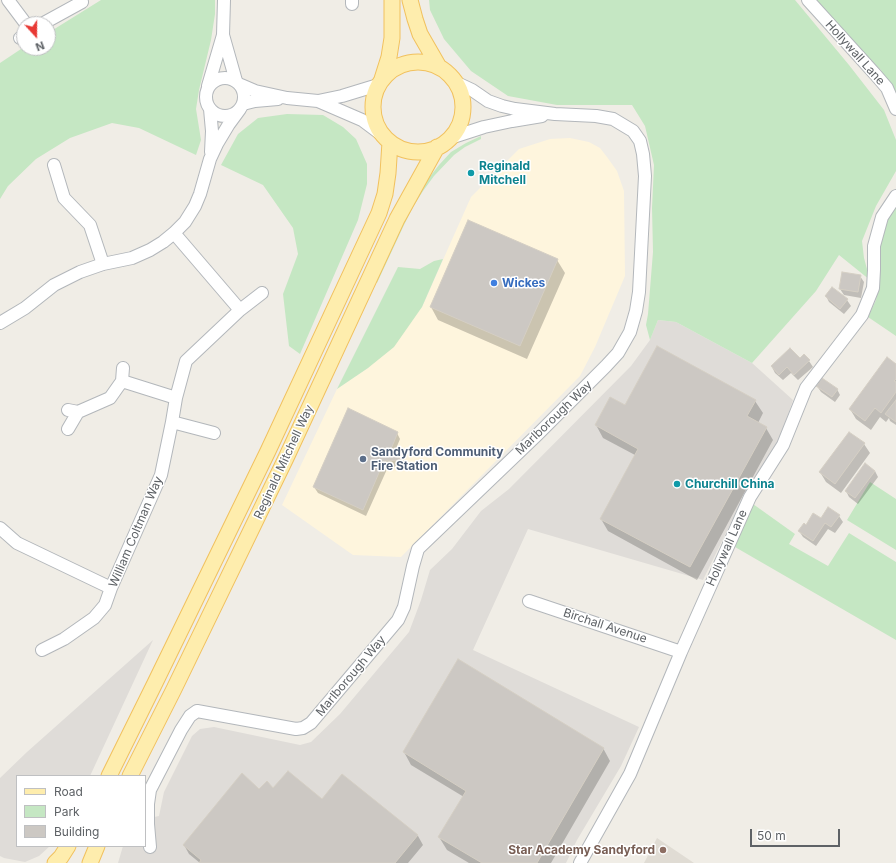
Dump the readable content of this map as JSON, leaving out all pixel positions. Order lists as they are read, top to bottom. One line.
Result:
{"streets":{"main road":["Reginald Mitchell Way"],"street":["Hollywall Lane","Marlborough Way","William Coltman Way","Birchall Avenue"]},"crossings":[["Hollywall Lane","Birchall Avenue"],["Marlborough Way","Reginald Mitchell Way"]],"places":["Reginald Mitchell","Wickes","Sandyford Community Fire Station","Churchill China","Star Academy Sandyford"],"legend":["Road","Park","Building"],"scale_bar":"50 m","north":"bottom"}
